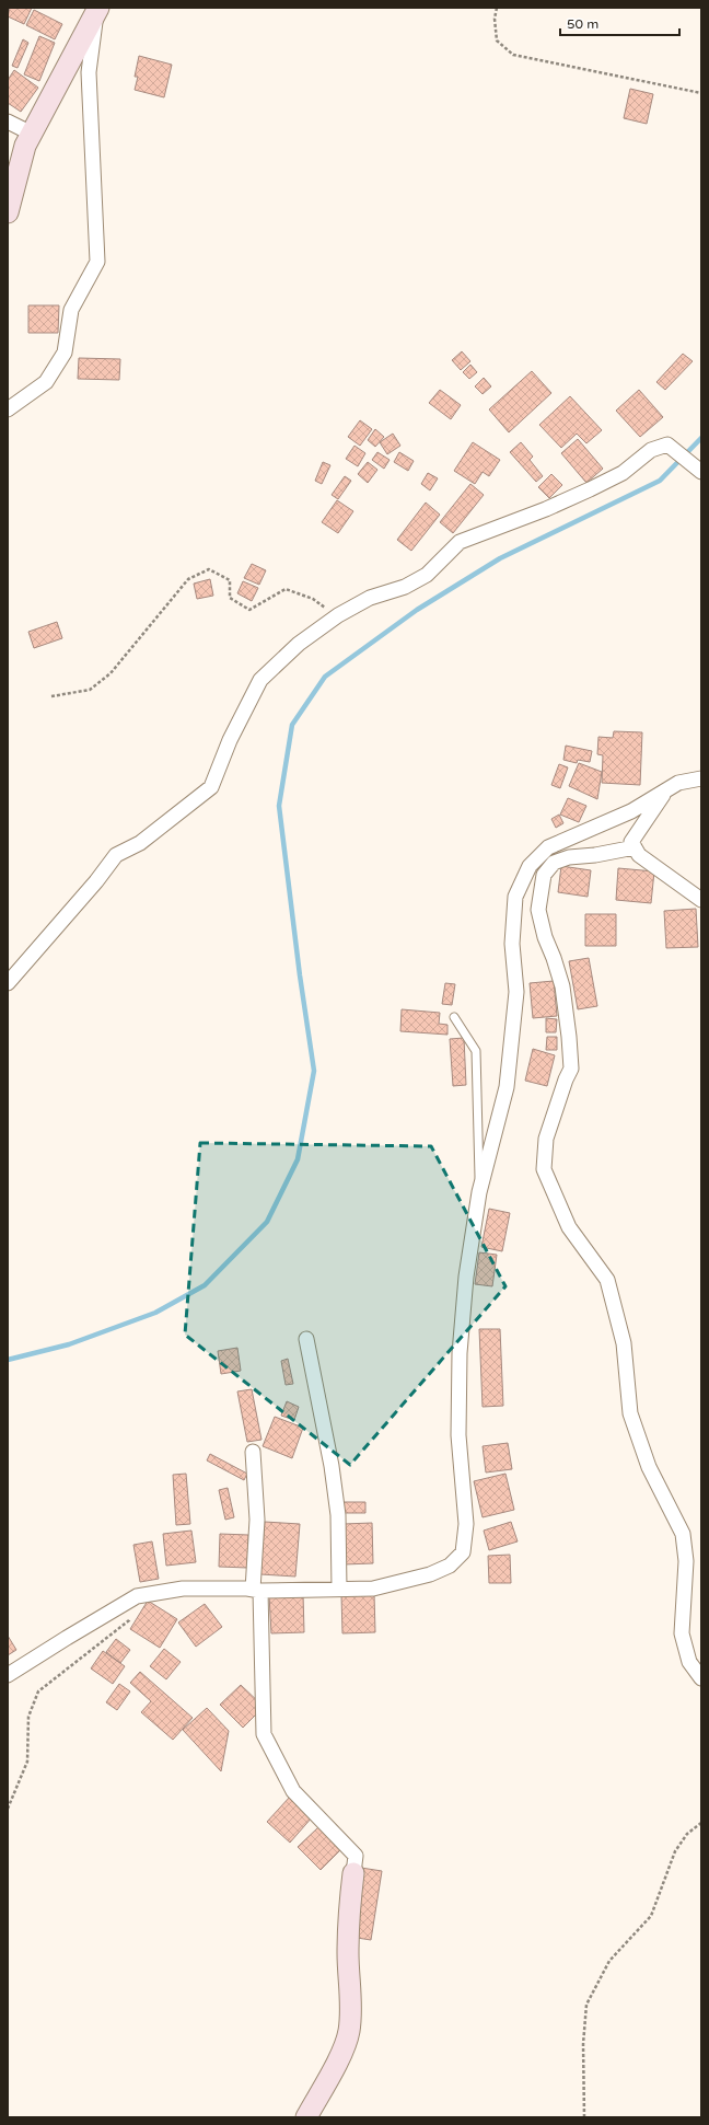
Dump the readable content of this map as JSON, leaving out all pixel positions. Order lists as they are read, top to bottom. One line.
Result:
{"scale_bar":"50 m"}
